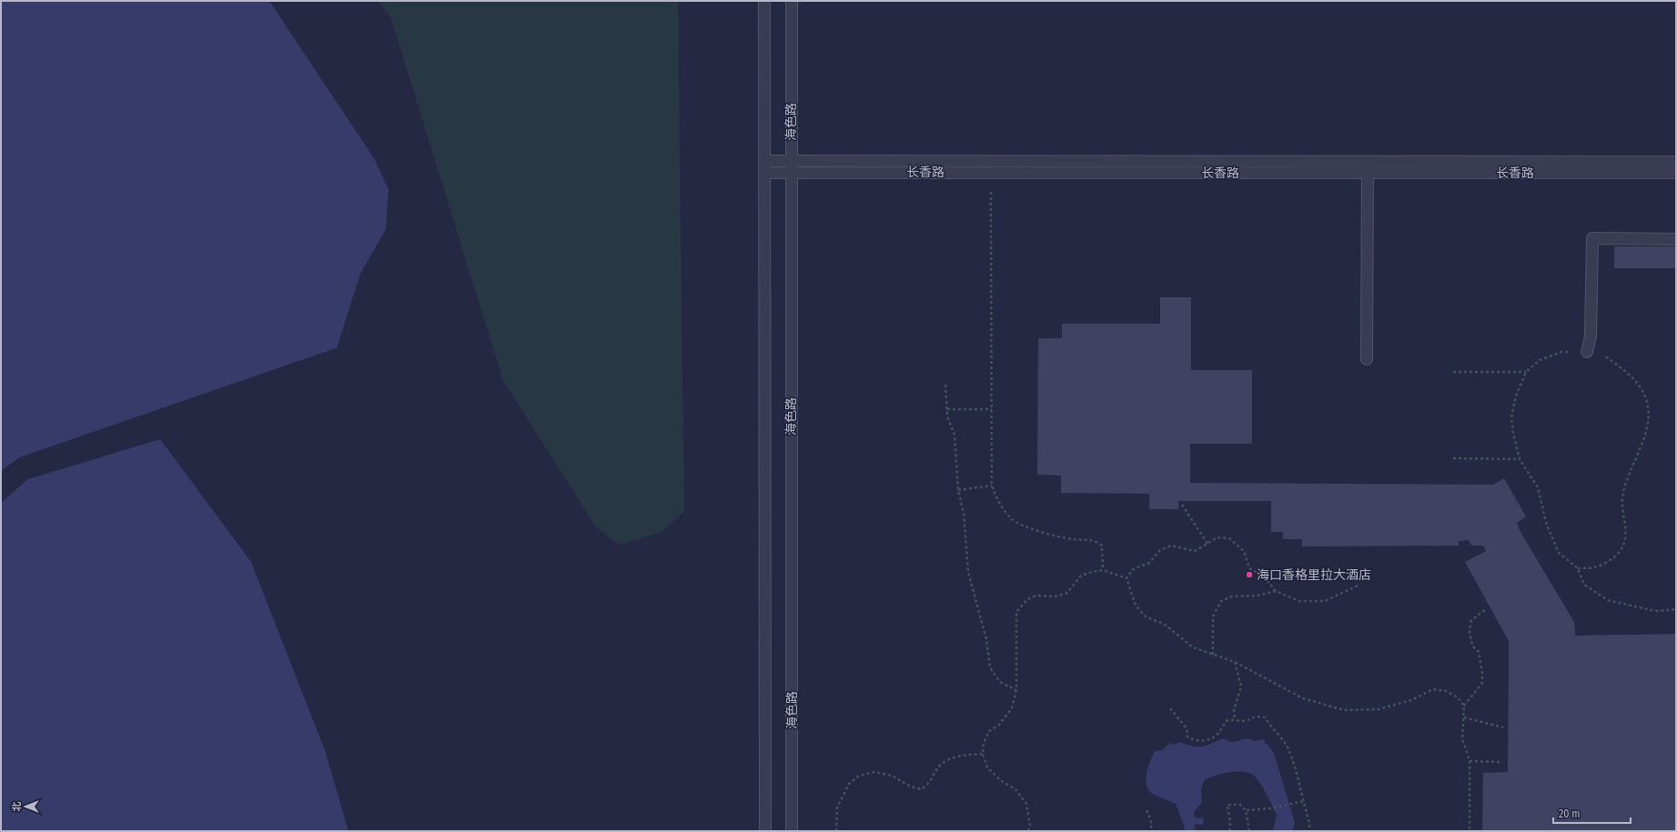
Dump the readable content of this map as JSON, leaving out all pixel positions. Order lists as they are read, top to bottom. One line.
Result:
{"streets":{"street":["海色路","长香路"]},"crossings":[["海色路","长香路"]],"places":["海口香格里拉大酒店"],"scale_bar":"20 m","north":"left"}
